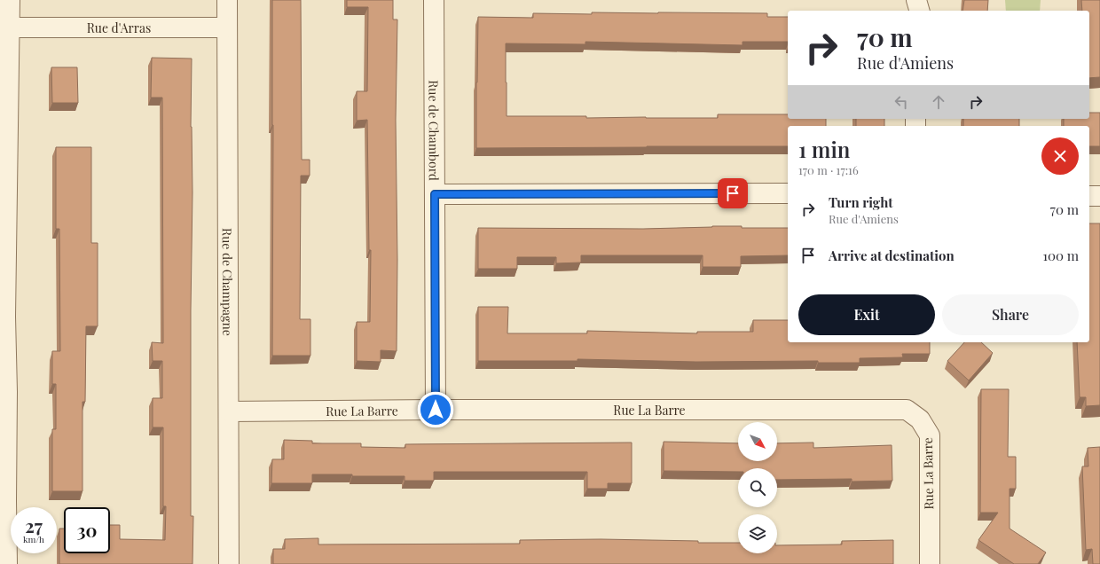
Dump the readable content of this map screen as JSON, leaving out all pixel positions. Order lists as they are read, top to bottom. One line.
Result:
{"streets":{"street":["Rue d'Arras","Rue de Chambord","Rue de Champagne","Rue La Barre"]},"crossings":[["Rue d'Arras","Rue de Champagne"],["Rue de Chambord","Rue La Barre"],["Rue de Champagne","Rue La Barre"]],"north":"bottom right","page":{"turn":["70 m","Rue d'Amiens"],"heading":["1 min","170 m · 17:16"],"list":[{"name":"Turn right","note":"Rue d'Amiens","value":"70 m"},{"name":"Arrive at destination","value":"100 m"}],"buttons":["Exit","Share"],"speed":"27 km/h","limit":"30"}}
